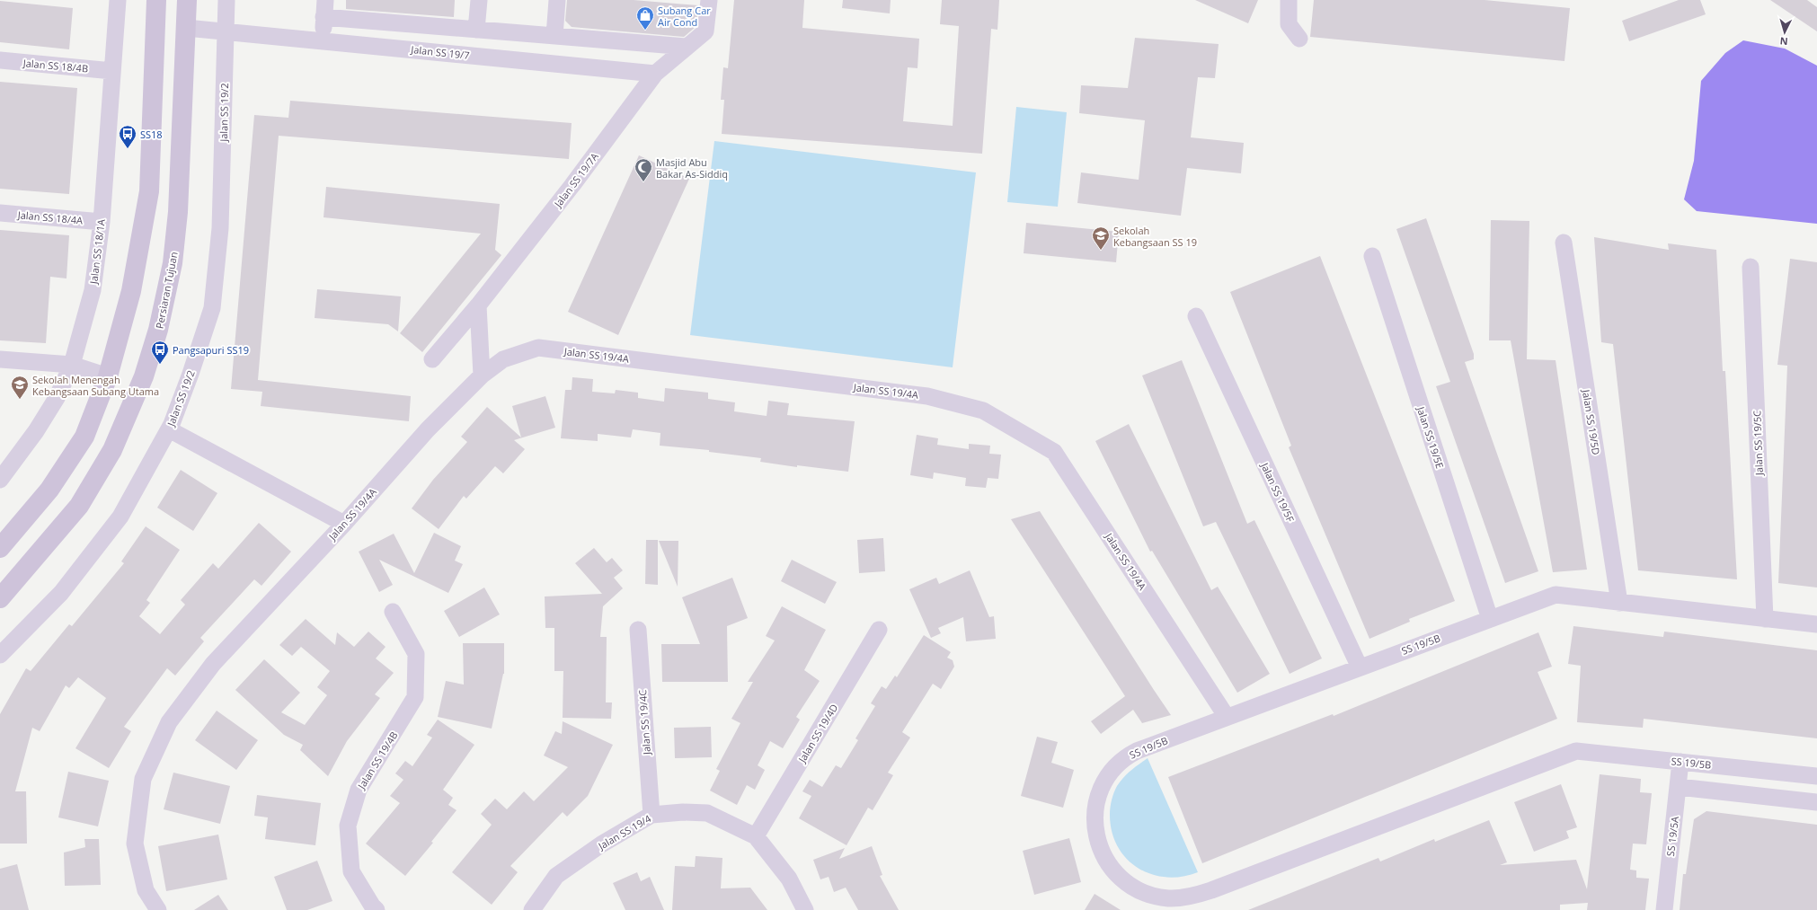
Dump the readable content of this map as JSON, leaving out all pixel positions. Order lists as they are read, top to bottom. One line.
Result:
{"streets":{"main road":["Persiaran Tujuan"],"street":["Jalan SS 19/7","Jalan SS 18/4B","Jalan SS 19/2","Jalan SS 19/7A","Jalan SS 18/4A","Jalan SS 18/1A","Jalan SS 19/4A","Jalan SS 19/5D","Jalan SS 19/5E","Jalan SS 19/5C","Jalan SS 19/5F","SS 19/5B","Jalan SS 19/4C","Jalan SS 19/4D","Jalan SS 19/4B","Jalan SS 19/4","SS 19/5A"]},"crossings":[["Jalan SS 19/7","Jalan SS 19/2"],["Jalan SS 19/7","Jalan SS 19/7A"],["Jalan SS 19/7","Persiaran Tujuan"],["Jalan SS 18/4B","Jalan SS 18/1A"],["Jalan SS 18/4A","Jalan SS 18/1A"],["Jalan SS 19/4A","SS 19/5B"],["Jalan SS 19/5D","SS 19/5B"],["Jalan SS 19/5E","SS 19/5B"],["Jalan SS 19/5C","SS 19/5B"],["Jalan SS 19/5F","SS 19/5B"],["SS 19/5B","SS 19/5A"],["Jalan SS 19/4C","Jalan SS 19/4"],["Jalan SS 19/4D","Jalan SS 19/4"]],"places":{"shop":["Subang Car Air Cond"],"bus stop":["SS18","Pangsapuri SS19"],"mosque":["Masjid Abu Bakar As-Siddiq"],"school or university":["Sekolah Kebangsaan SS 19","Sekolah Menengah Kebangsaan Subang Utama"]},"north":"bottom"}
